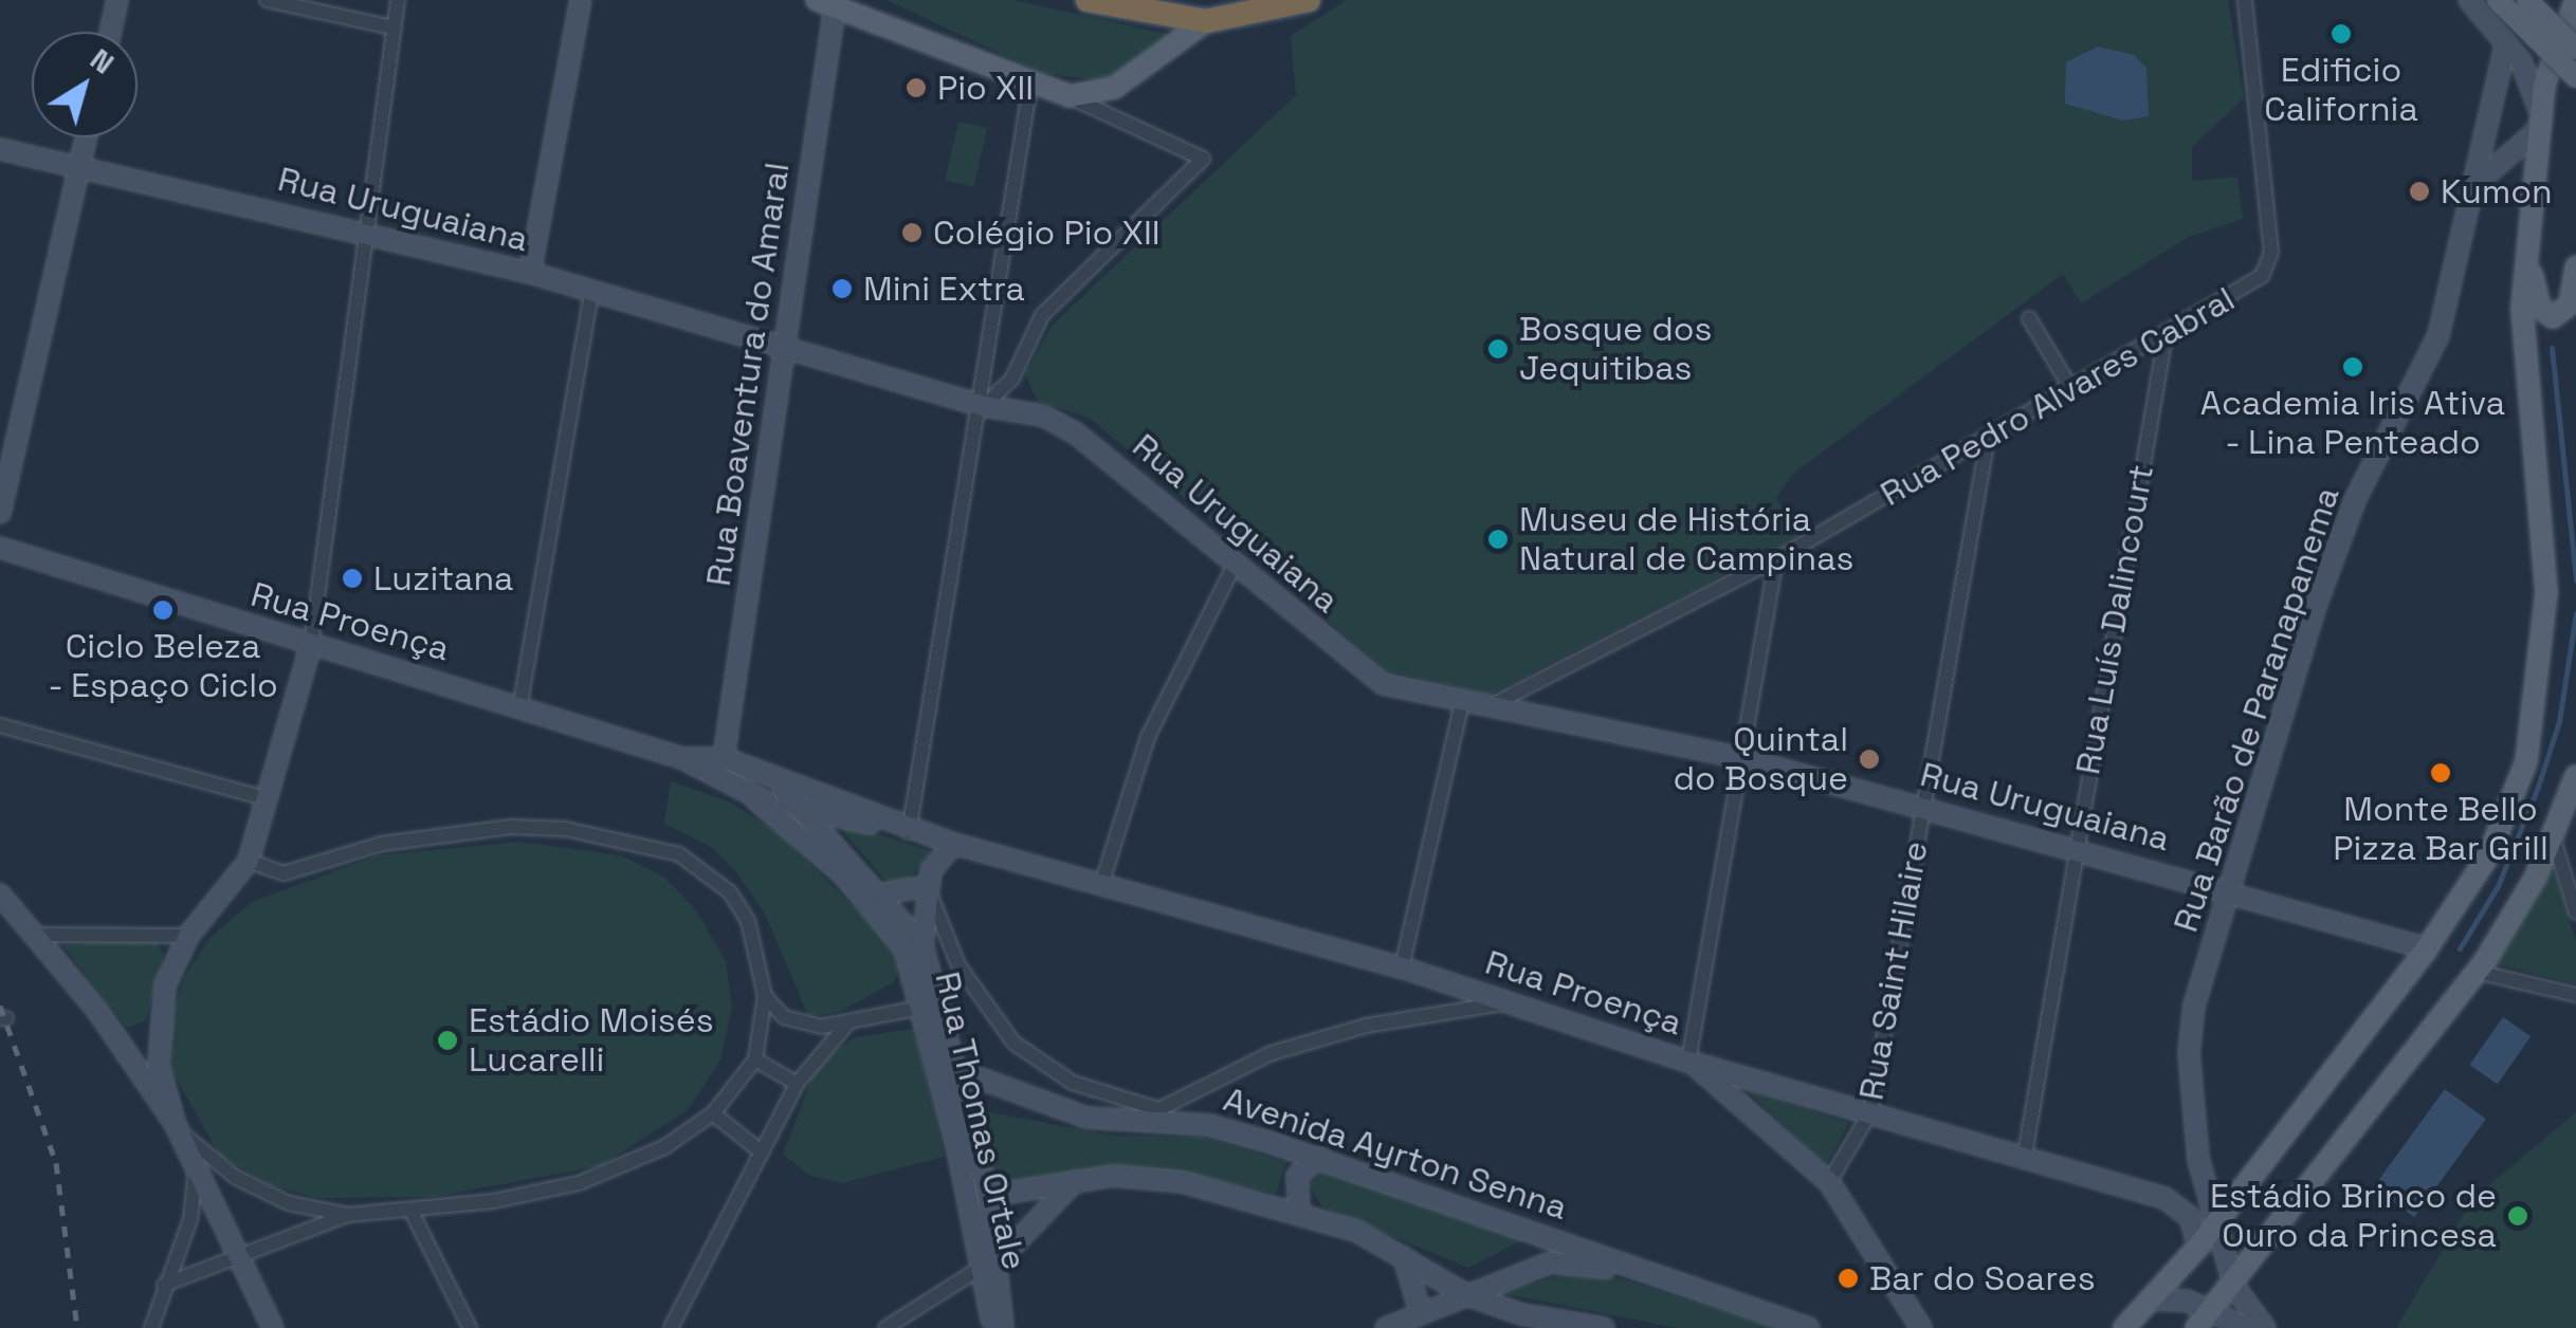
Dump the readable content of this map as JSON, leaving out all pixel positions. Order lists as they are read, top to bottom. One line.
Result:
{"streets":{"main road":["Rua Uruguaiana","Rua Boaventura do Amaral","Rua Proença","Rua Barão de Paranapanema","Rua Thomas Ortale","Avenida Ayrton Senna"],"street":["Rua Pedro Alvares Cabral","Rua Luís Dalincourt","Rua Saint Hilaire"]},"crossings":[["Rua Uruguaiana","Rua Boaventura do Amaral"],["Rua Uruguaiana","Rua Pedro Alvares Cabral"],["Rua Uruguaiana","Rua Luís Dalincourt"],["Rua Uruguaiana","Rua Barão de Paranapanema"],["Rua Uruguaiana","Rua Saint Hilaire"],["Rua Boaventura do Amaral","Rua Proença"],["Rua Pedro Alvares Cabral","Rua Luís Dalincourt"],["Rua Pedro Alvares Cabral","Rua Saint Hilaire"],["Rua Luís Dalincourt","Rua Proença"],["Rua Proença","Rua Saint Hilaire"],["Rua Proença","Rua Thomas Ortale"],["Rua Thomas Ortale","Avenida Ayrton Senna"]],"places":["Edificio California","Pio XII","Kumon","Colégio Pio XII","Mini Extra","Bosque dos Jequitibas","Academia Iris Ativa - Lina Penteado","Museu de História Natural de Campinas","Luzitana","Ciclo Beleza - Espaço Ciclo","Quintal do Bosque","Monte Bello Pizza Bar Grill","Estádio Moisés Lucarelli","Estádio Brinco de Ouro da Princesa","Bar do Soares"],"north":"top right"}
